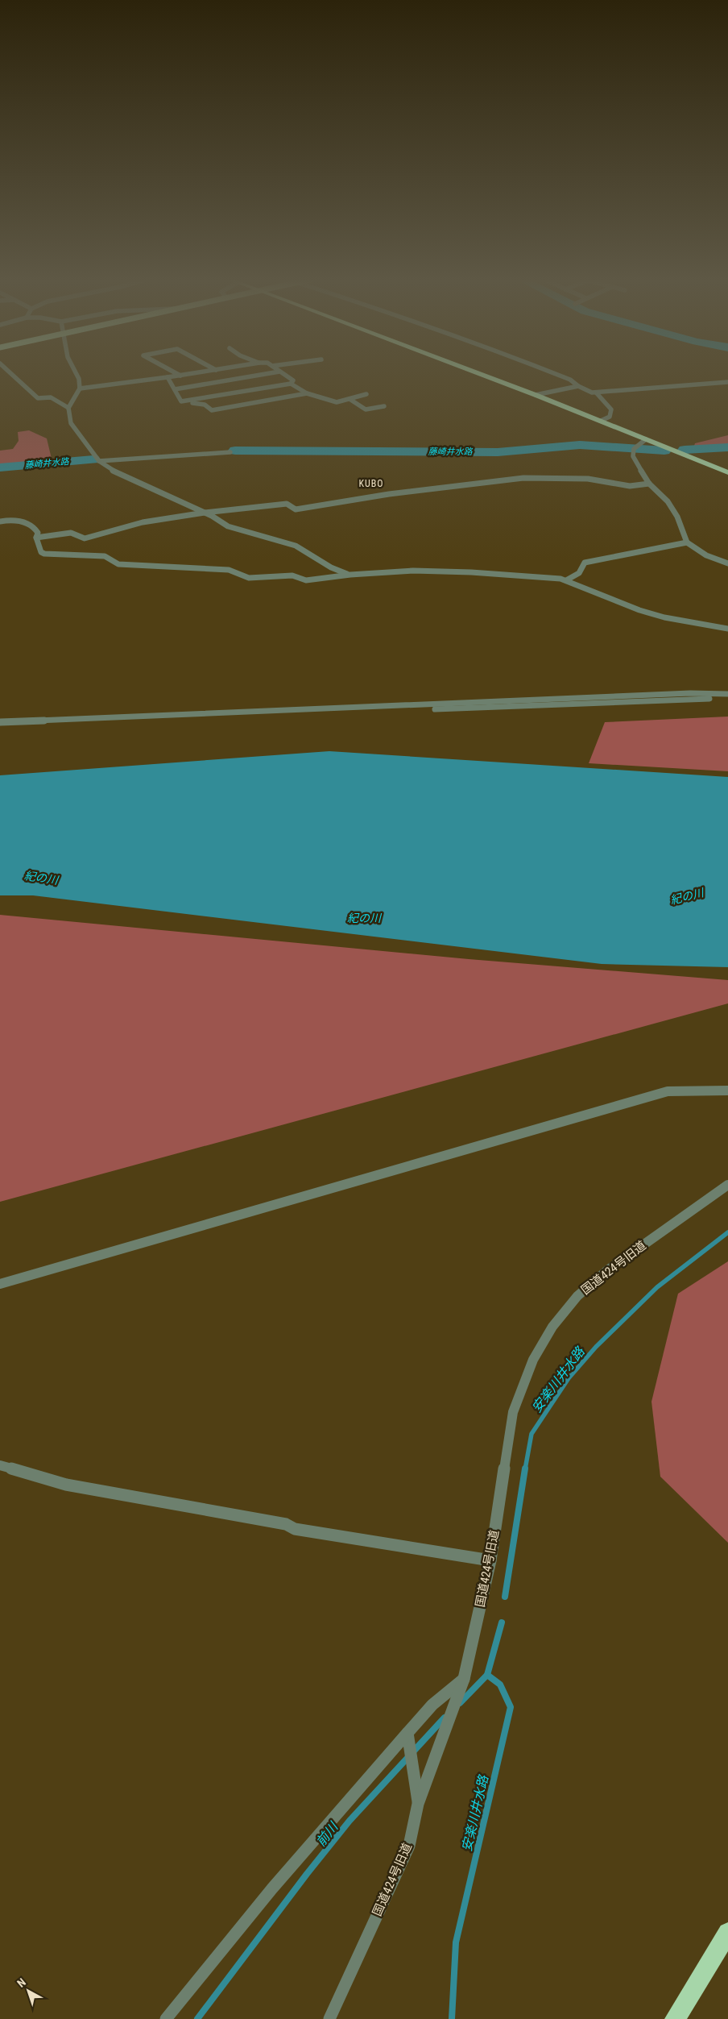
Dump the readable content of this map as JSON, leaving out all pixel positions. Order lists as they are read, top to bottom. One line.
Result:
{"streets":{"street":["国道424号旧道"]},"districts":["KUBO"],"water":["藤崎井水路","紀の川","安楽川井水路","前川"],"north":"top left"}
